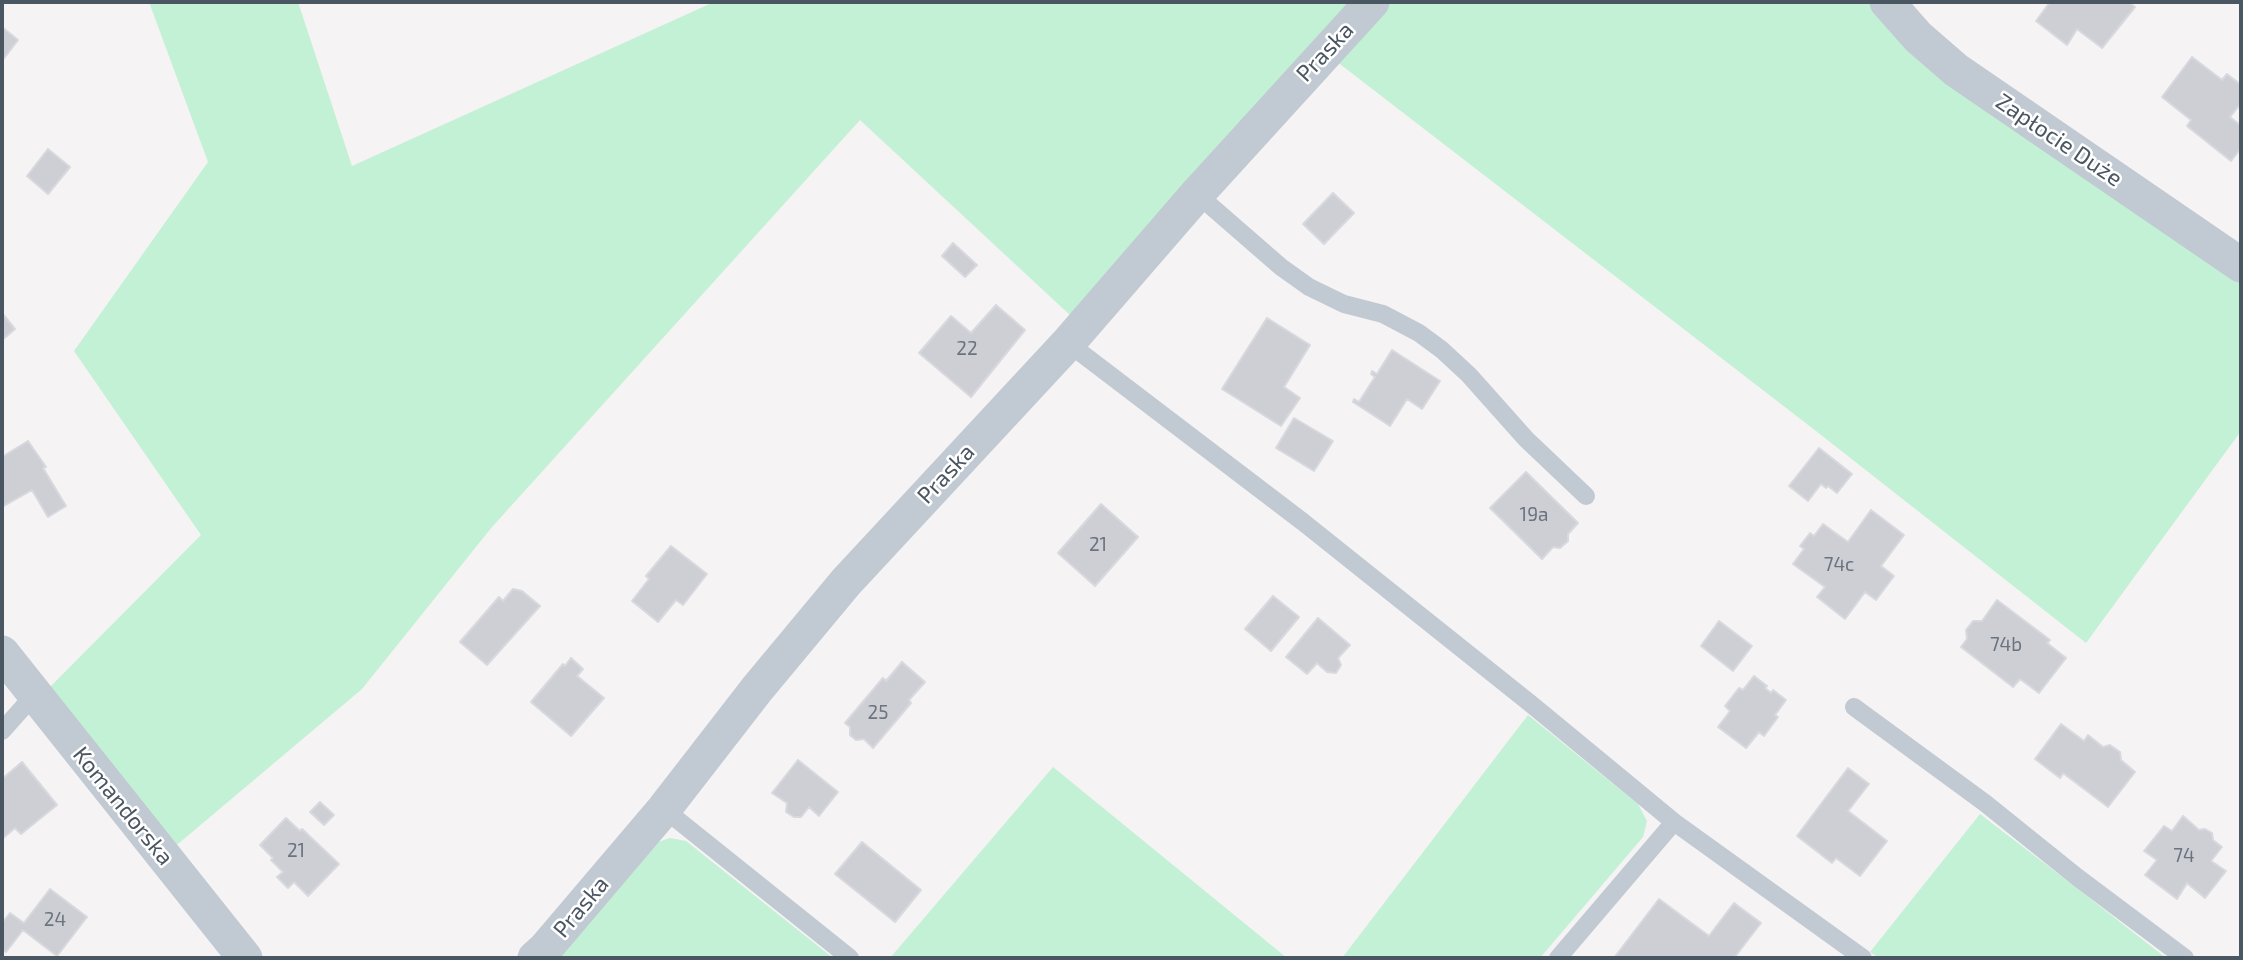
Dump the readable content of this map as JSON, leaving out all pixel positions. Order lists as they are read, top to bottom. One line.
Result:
{"streets":{"street":["Praska","Zapłocie Duże","Komandorska"]},"house_numbers":["22","19a","21","74c","74b","25","21","74","24"]}
